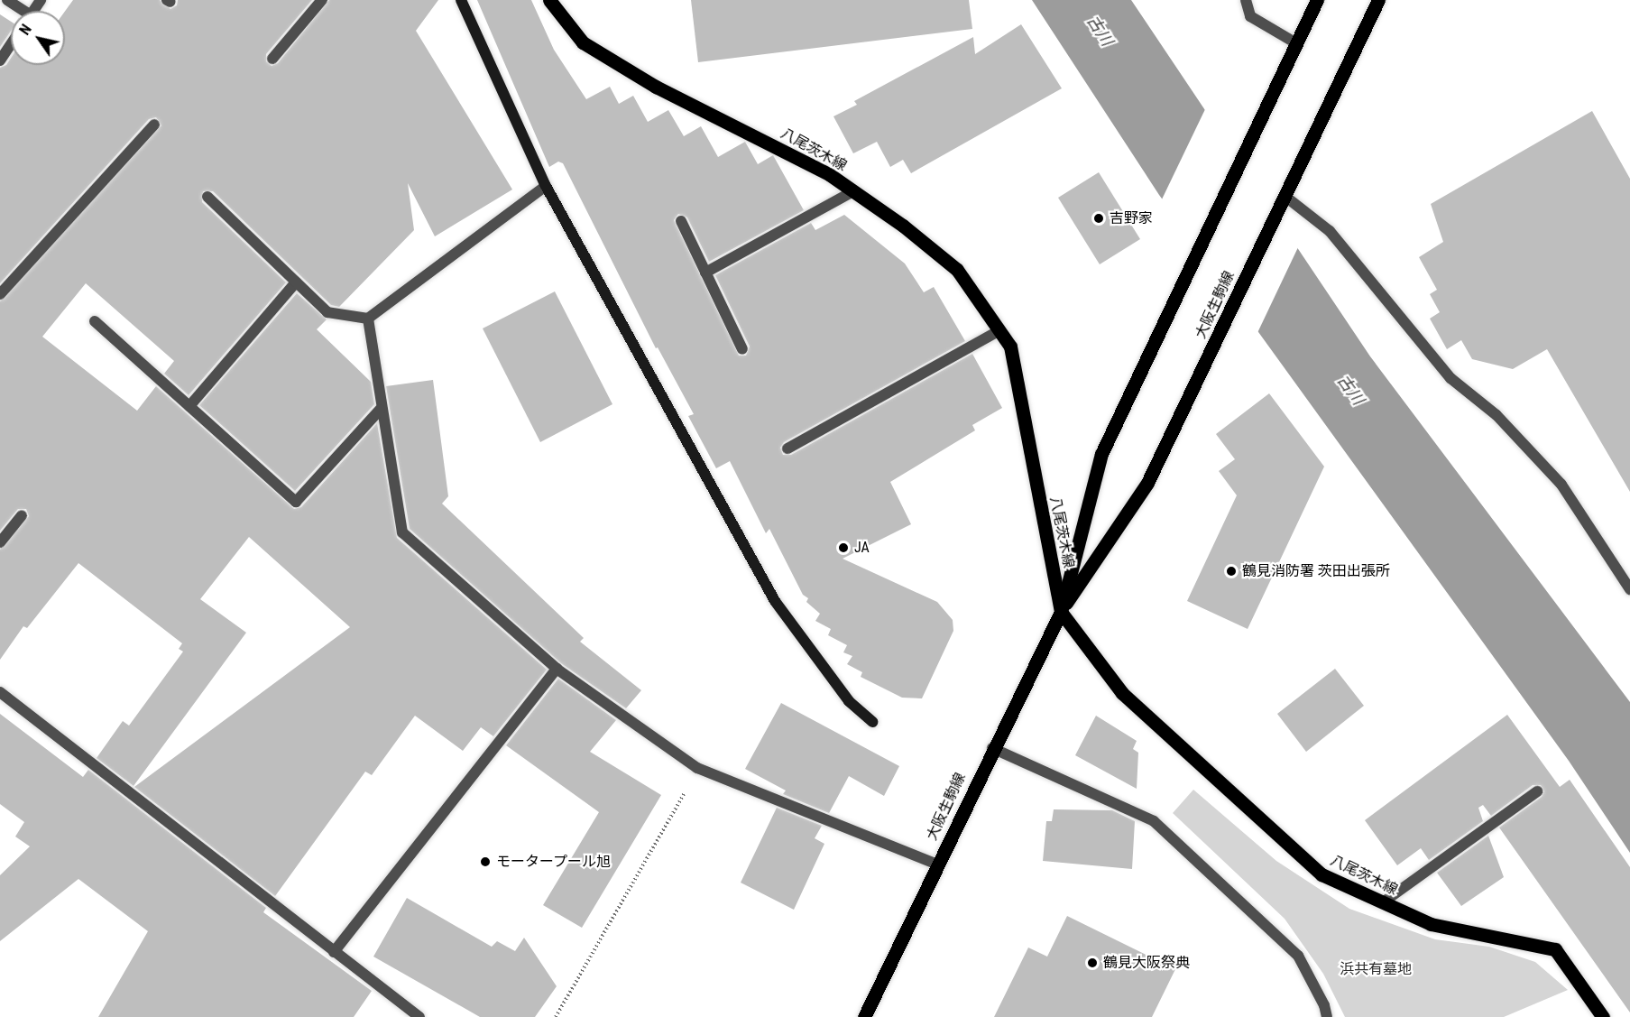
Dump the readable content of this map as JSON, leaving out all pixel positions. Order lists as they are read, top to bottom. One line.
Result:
{"streets":{"main road":["八尾茨木線","大阪生駒線"]},"crossings":[["八尾茨木線","大阪生駒線"]],"water":["古川"],"parks":["浜共有墓地"],"places":["吉野家","JA","鶴見消防署 茨田出張所","モータープール旭","鶴見大阪祭典"],"north":"top left"}
